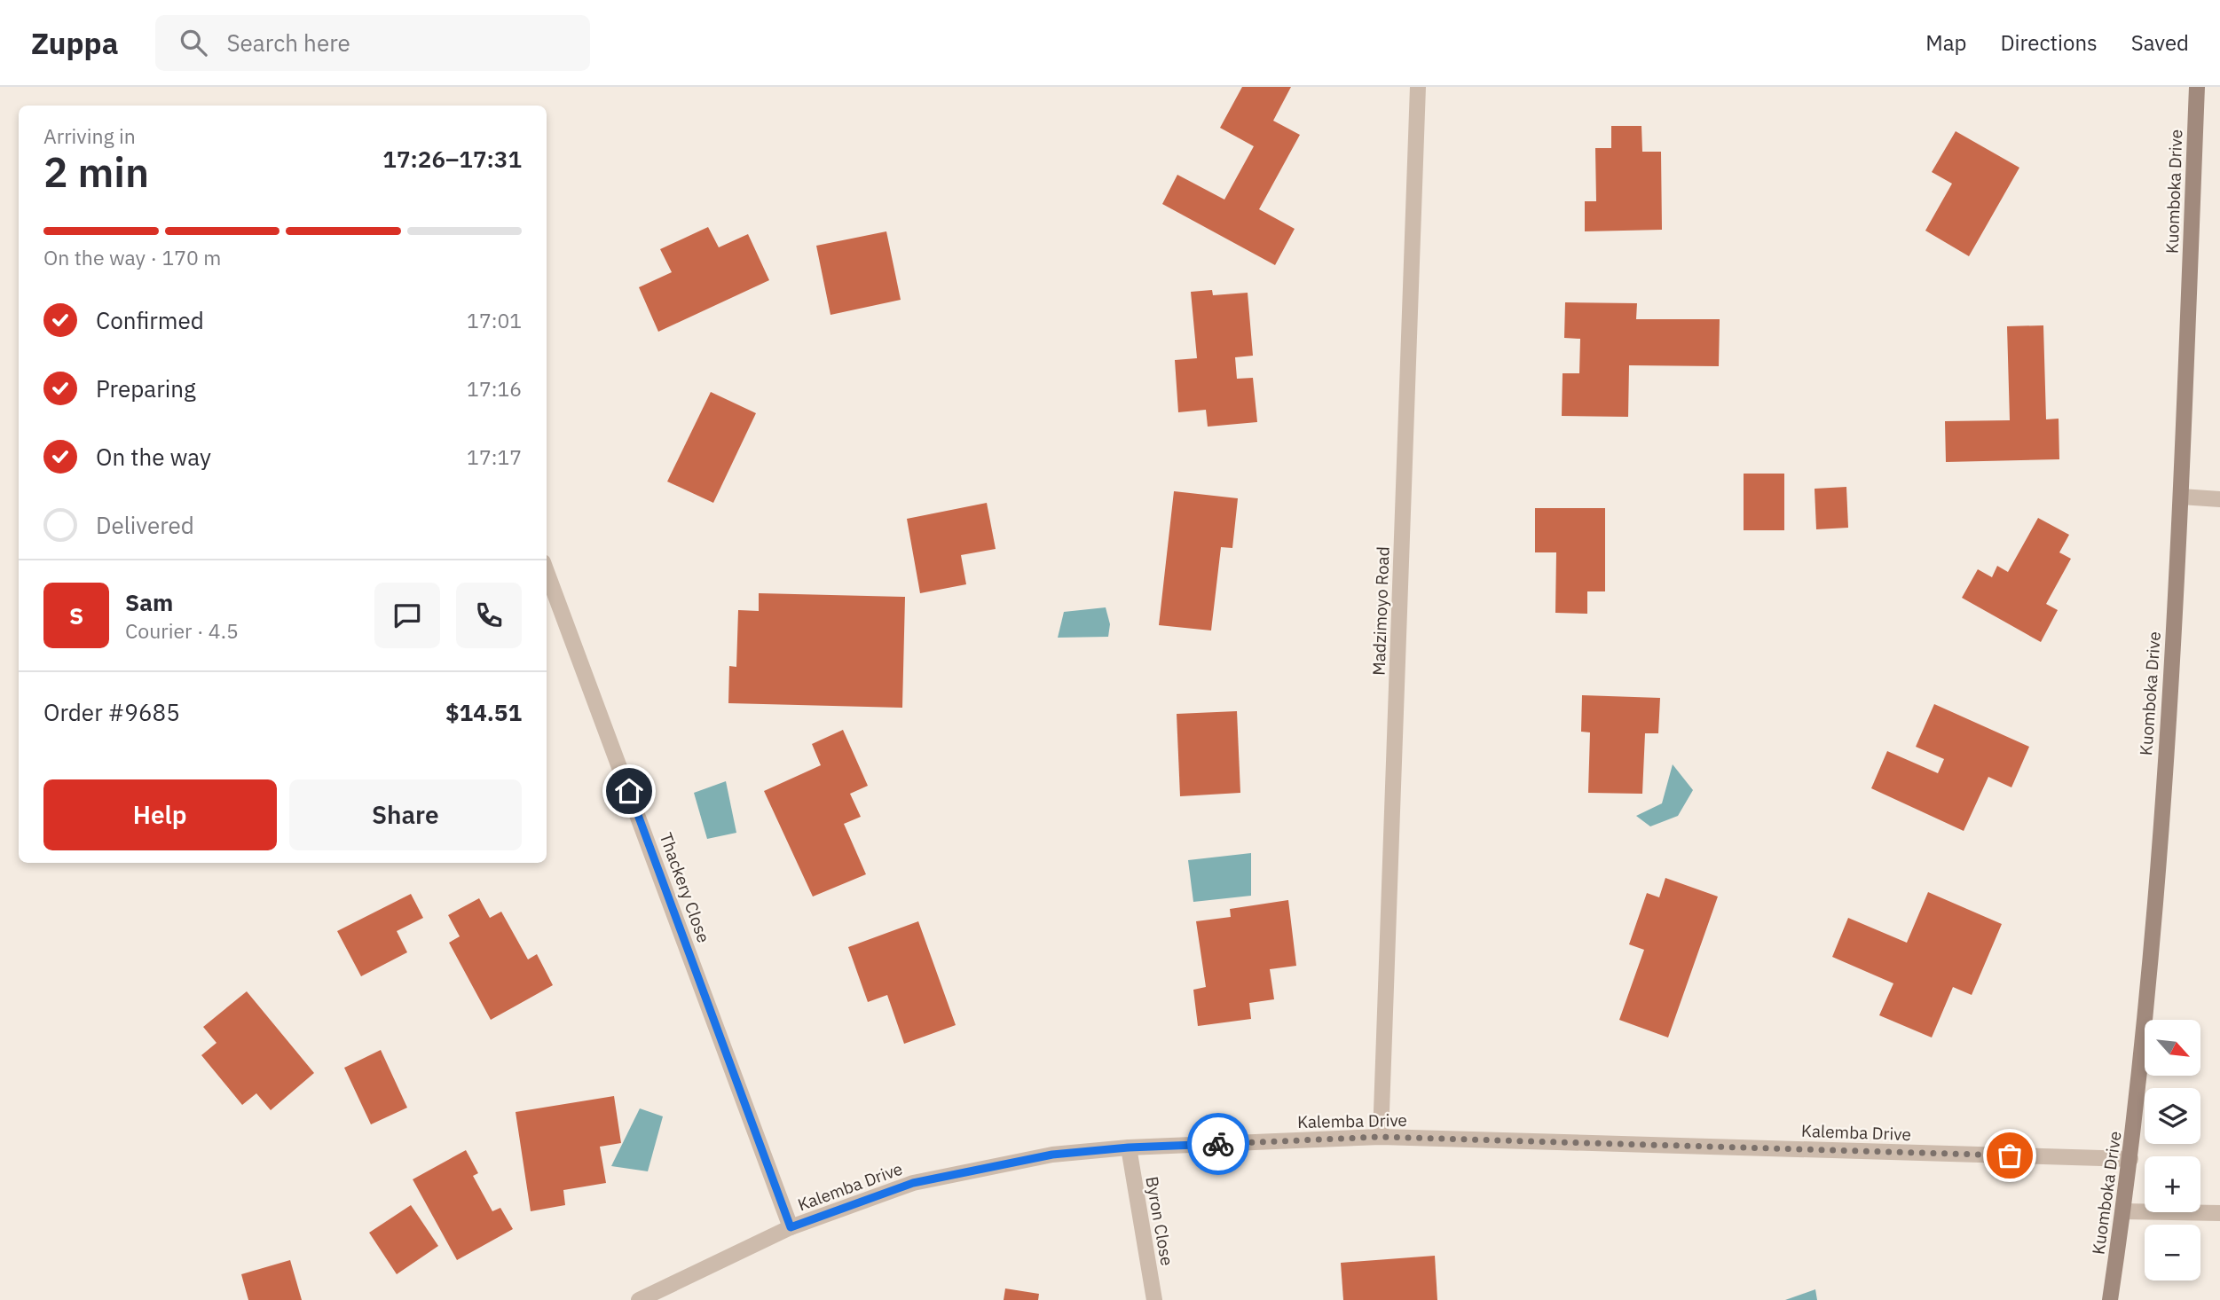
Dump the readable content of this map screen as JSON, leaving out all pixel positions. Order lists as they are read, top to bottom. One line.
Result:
{"streets":{"main road":["Kuomboka Drive"],"street":["Madzimoyo Road","Thackery Close","Kalemba Drive","Byron Close"]},"crossings":[["Kuomboka Drive","Kalemba Drive"],["Madzimoyo Road","Kalemba Drive"],["Thackery Close","Kalemba Drive"],["Kalemba Drive","Byron Close"]],"north":"bottom right","page":{"header":"Zuppa","search":"Search here","nav":["Map","Directions","Saved"],"heading":["2 min","Arriving in","17:26–17:31"],"panel":["Sam","Courier · 4.5","Order #9685","$14.51"],"bar":"On the way · 170 m","list":[["Confirmed","17:01"],["Preparing","17:16"],["On the way","17:17"],"Delivered"],"round":"S","buttons":["Help","Share"],"map_buttons":["+","−"]}}
